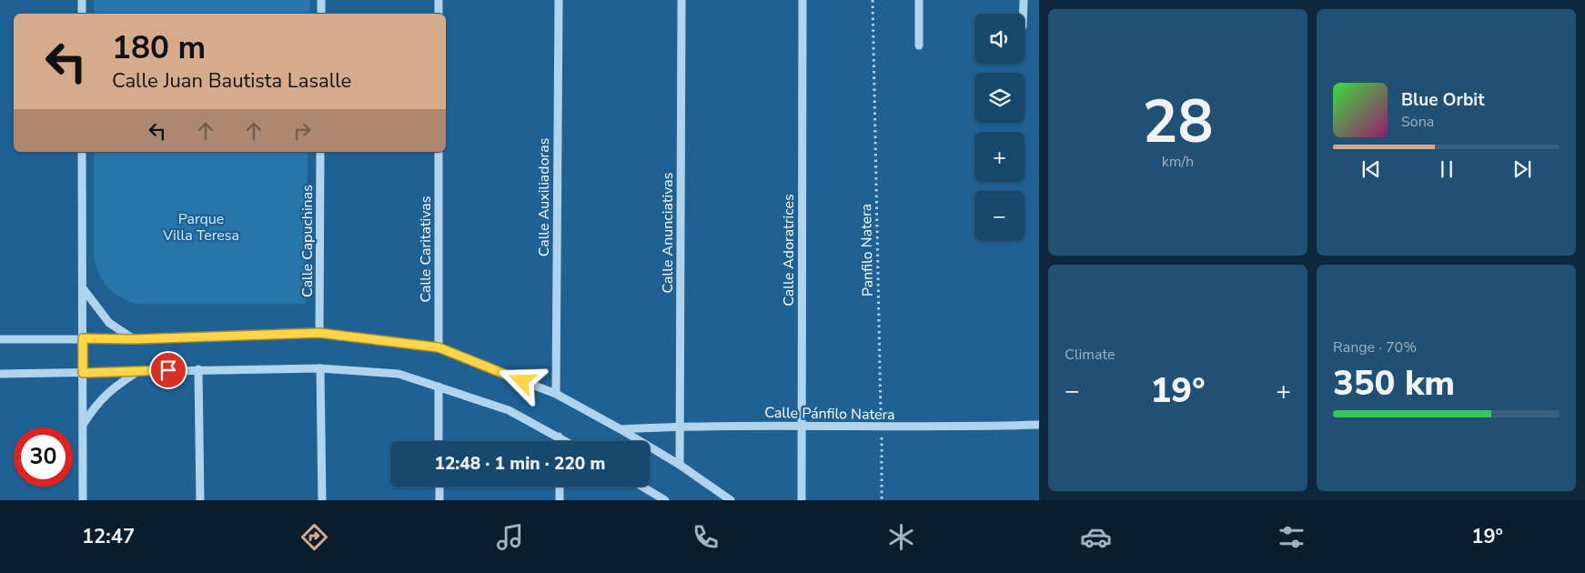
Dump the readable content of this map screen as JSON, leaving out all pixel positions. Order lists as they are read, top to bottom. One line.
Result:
{"streets":{"street":["Calle Auxiliadoras","Calle Anunciativas","Calle Capuchinas","Calle Caritativas","Calle Adoratrices","Calle Pánfilo Natera"],"path":["Panfilo Natera"]},"crossings":[["Calle Anunciativas","Calle Pánfilo Natera"],["Calle Adoratrices","Calle Pánfilo Natera"],["Panfilo Natera","Calle Pánfilo Natera"]],"parks":["Parque Villa Teresa"],"page":{"tile":[["28","km/h"],"Climate",["Range · 70%","350 km"]],"map_buttons":["+","−"],"turn":["180 m","Calle Juan Bautista Lasalle"],"song":["Blue Orbit","Sona"],"heat":["−","19°","+"],"limit":"30","trip":"12:48 · 1 min · 220 m","tabs":["12:47","19°"]}}
